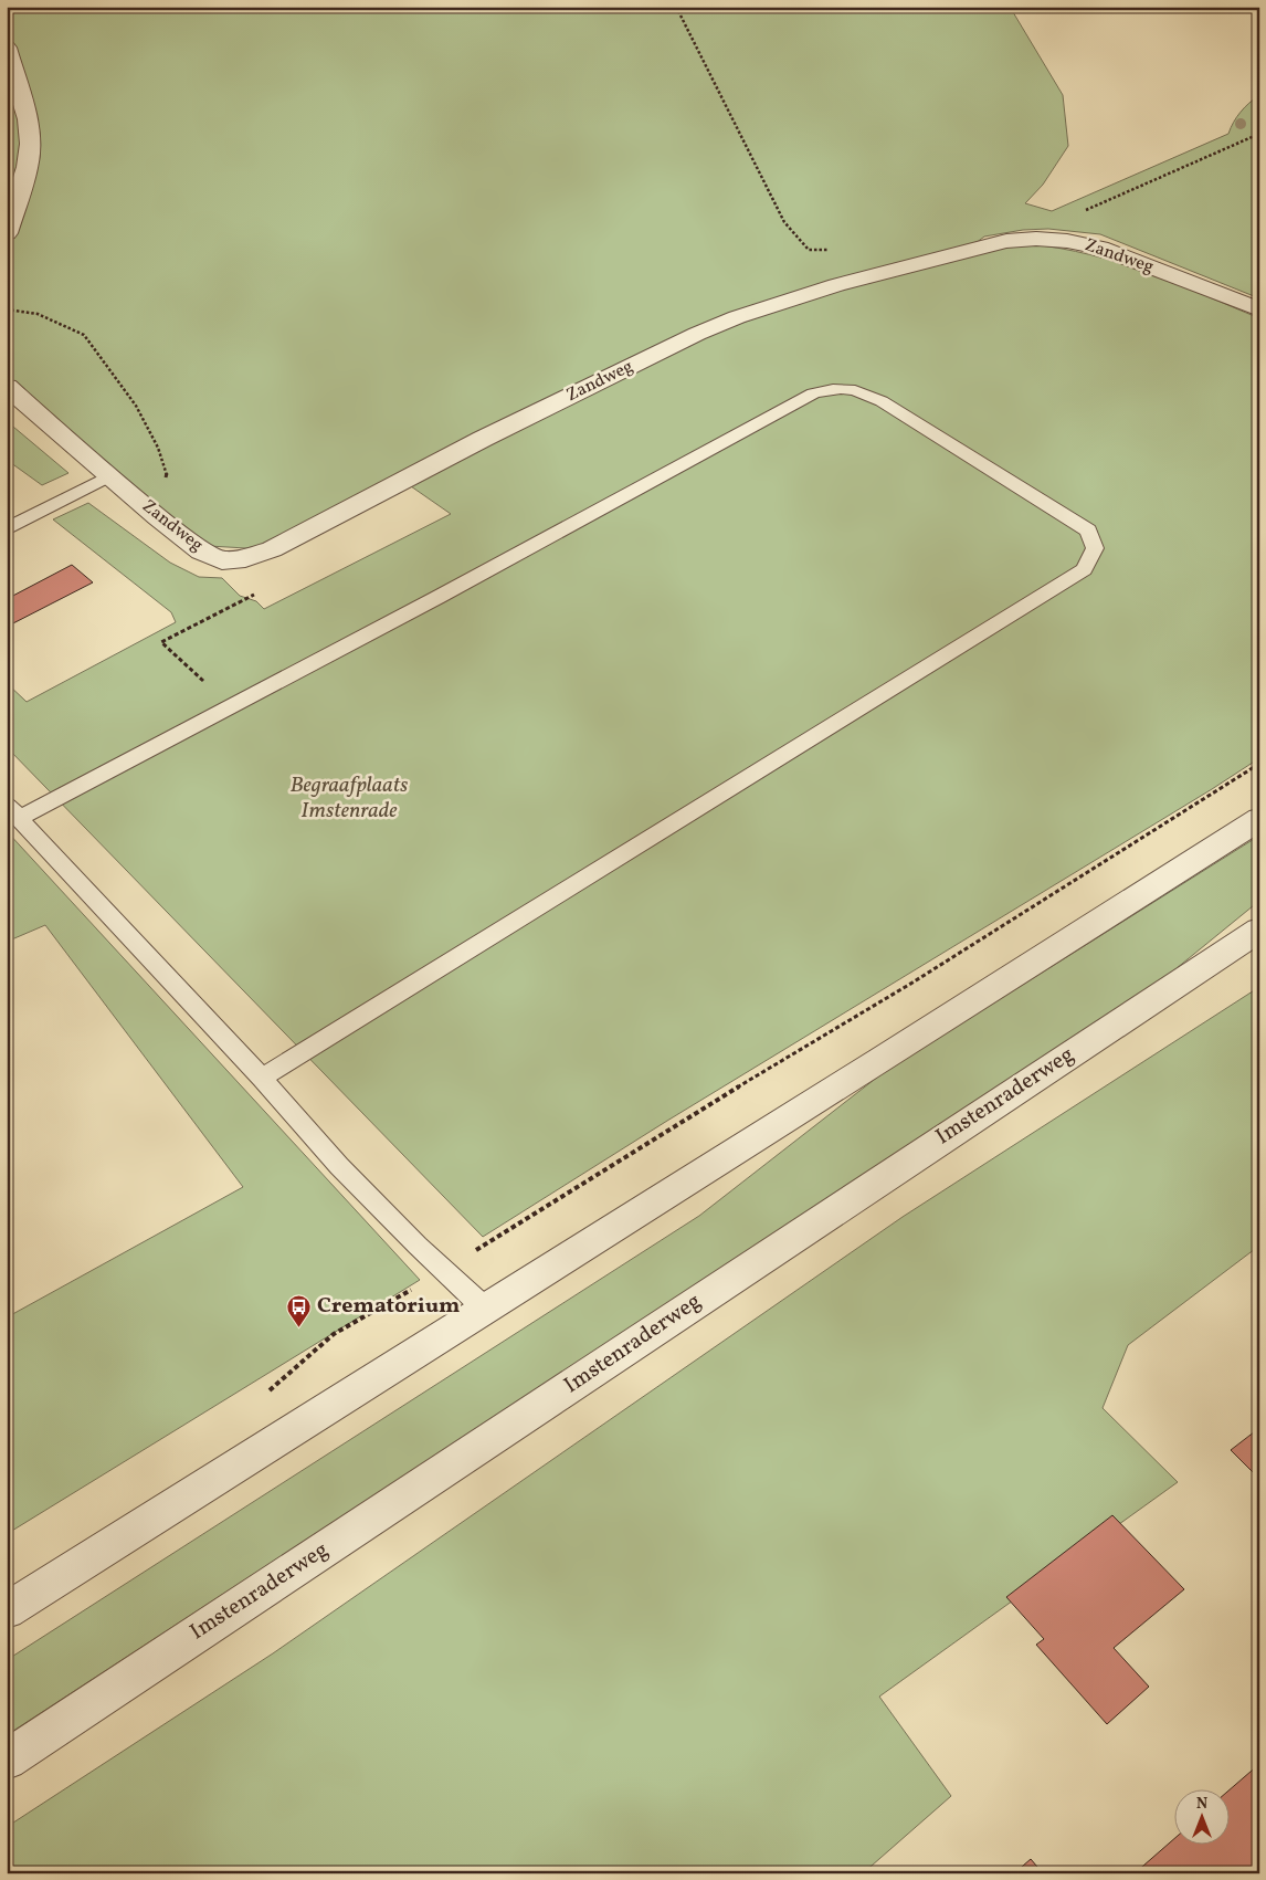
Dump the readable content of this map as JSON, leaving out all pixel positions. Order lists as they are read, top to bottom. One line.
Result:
{"streets":{"street":["Zandweg","Imstenraderweg"]},"parks":["Begraafplaats Imstenrade"],"places":{"bus stop":["Crematorium"]},"north":"top"}
